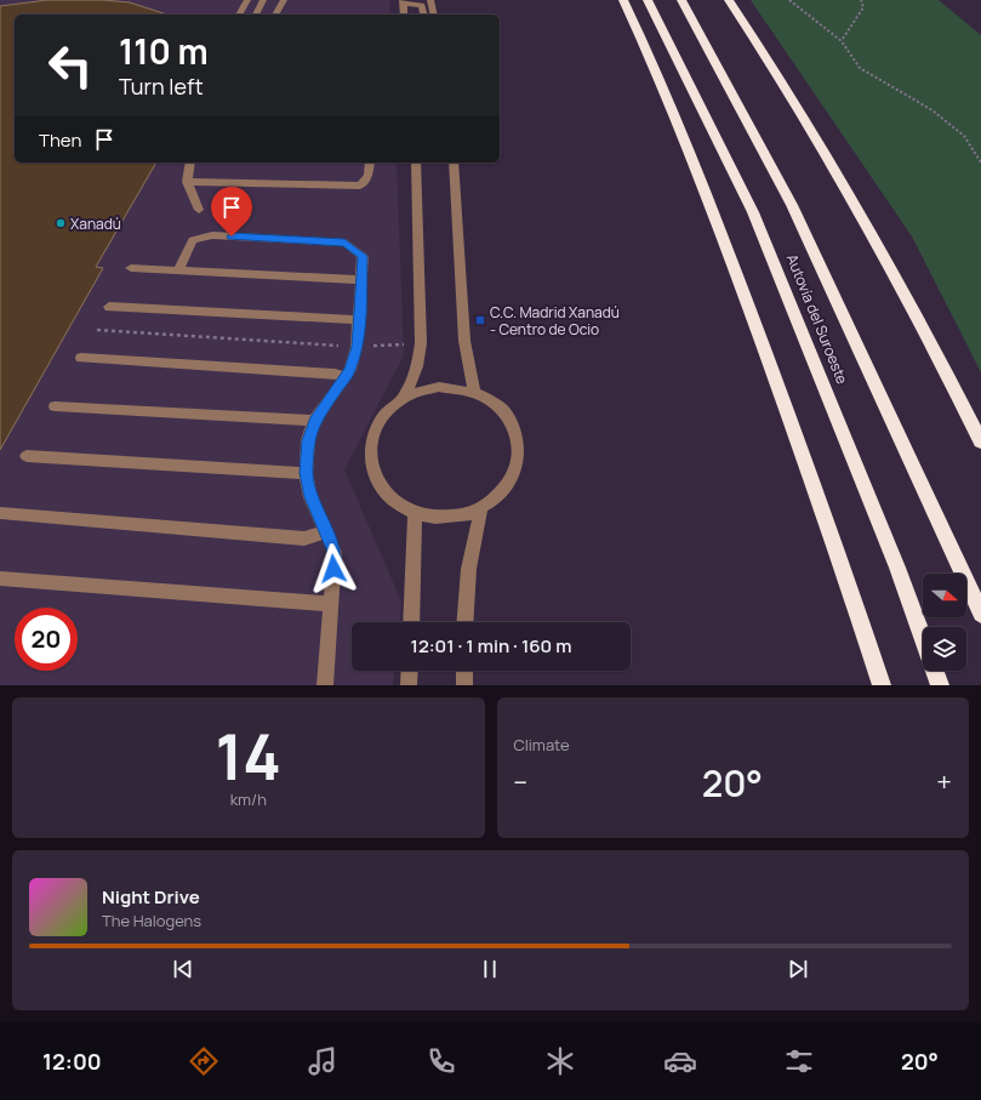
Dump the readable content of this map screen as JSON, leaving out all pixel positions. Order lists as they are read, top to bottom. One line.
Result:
{"streets":{"highway":["Autovía del Suroeste"]},"places":{"other":["Xanadú"],"transit":["C.C. Madrid Xanadú - Centro de Ocio"]},"north":"right","page":{"turn":["110 m","Turn left"],"then":"Then","limit":"20","trip":"12:01 · 1 min · 160 m","tile":[["14","km/h"],"Climate"],"heat":["−","20°","+"],"song":["Night Drive","The Halogens"],"tabs":["12:00","20°"]}}
